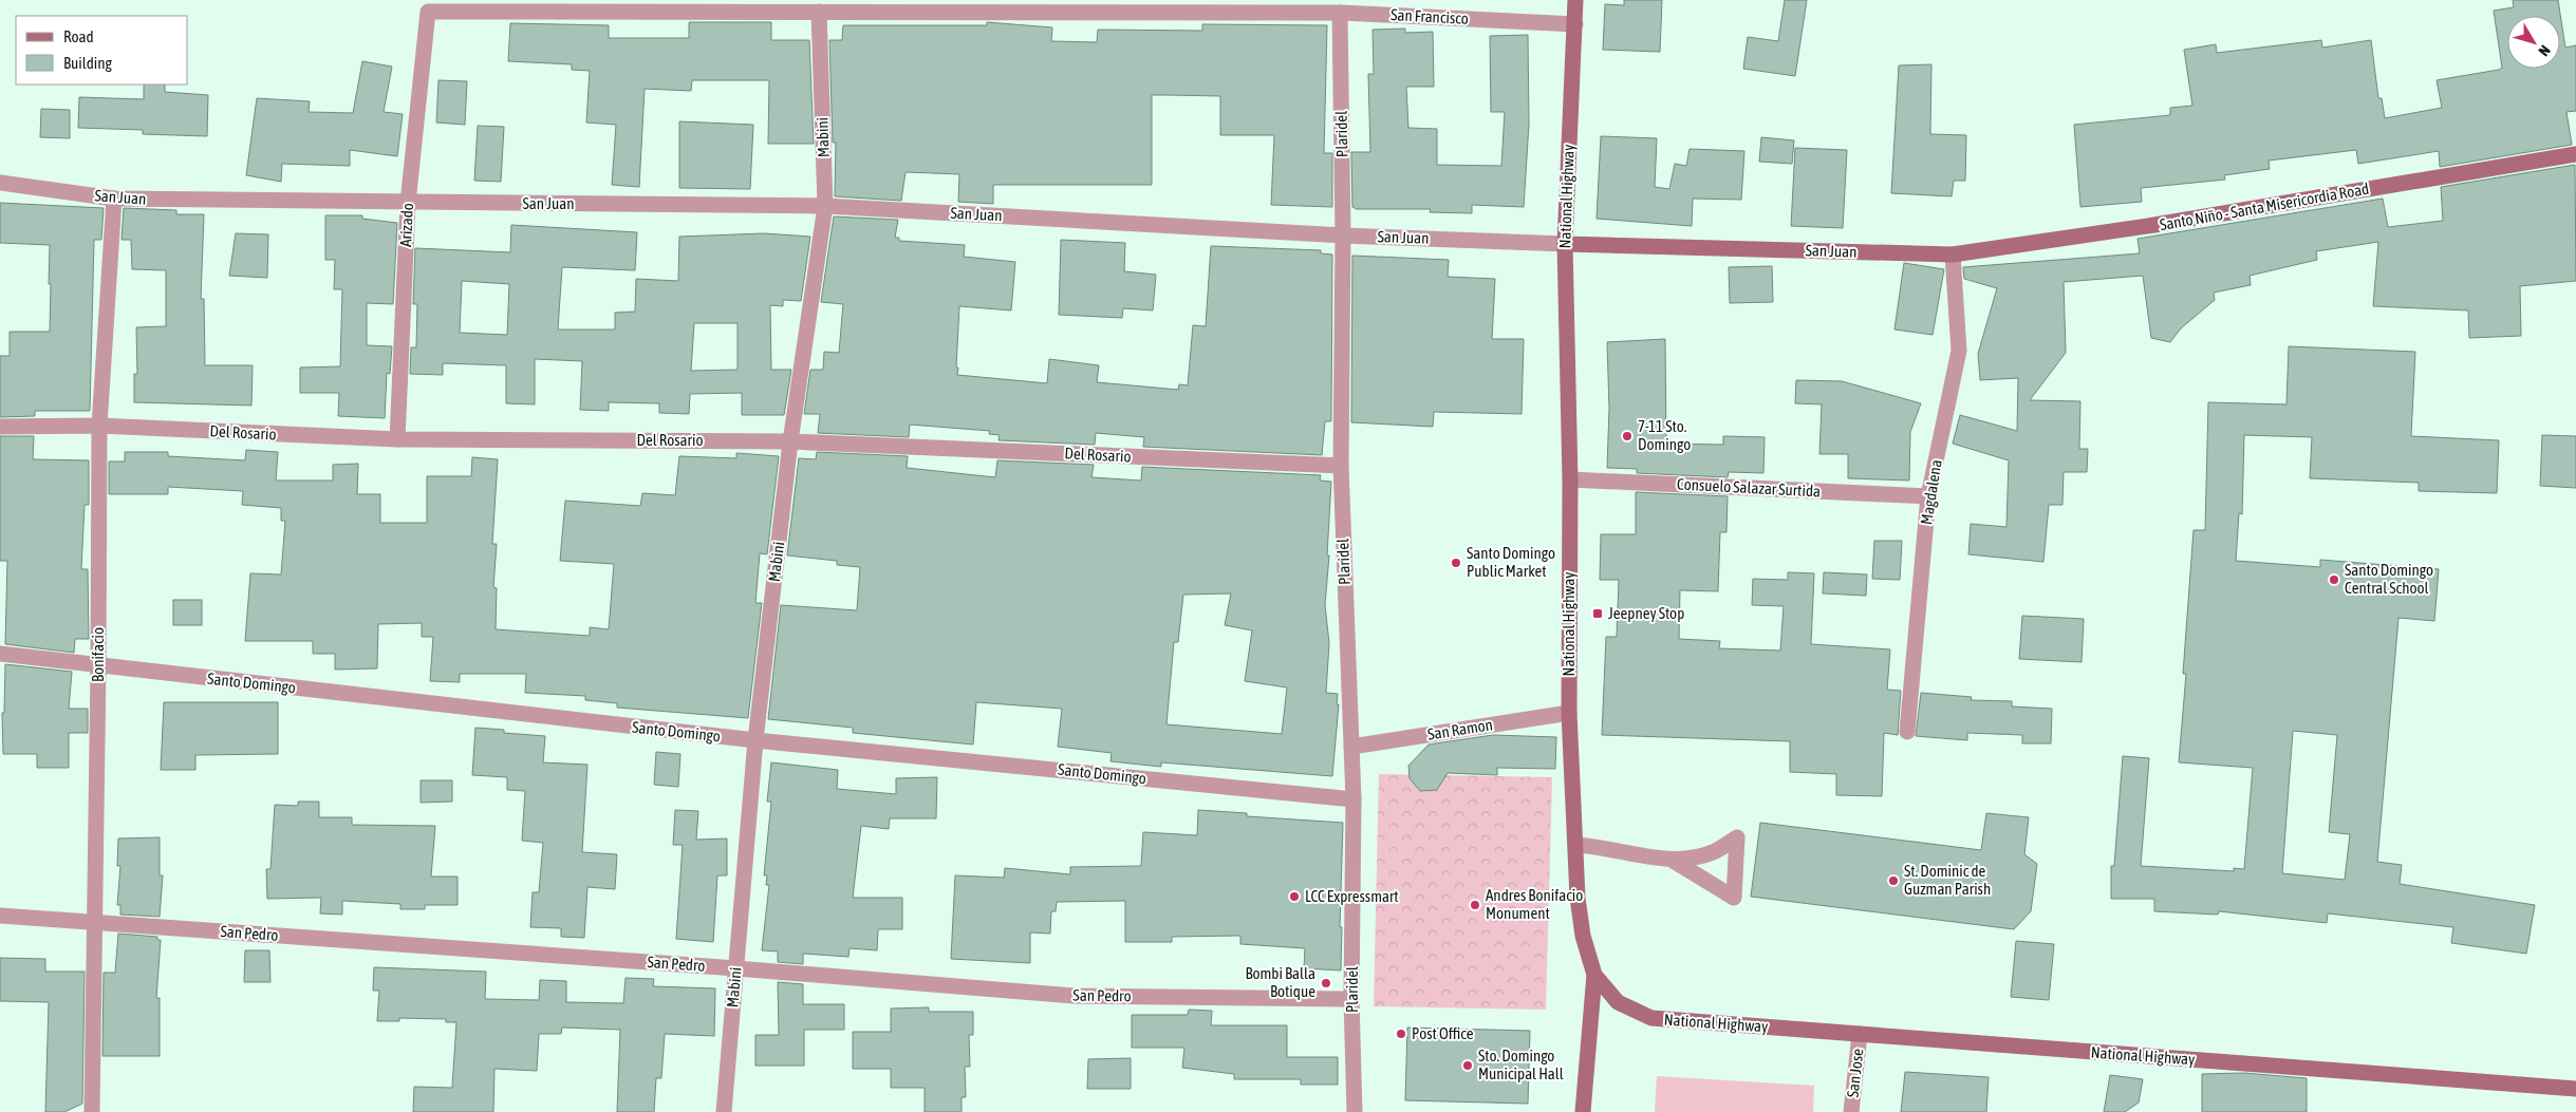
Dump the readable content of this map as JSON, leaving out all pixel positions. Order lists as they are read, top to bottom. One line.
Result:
{"streets":{"main road":["National Highway","San Juan","Santo Niño - Santa Misericordia Road"],"street":["San Francisco","Plaridel","Mabini","Arizado","Del Rosario","Consuelo Salazar Surtida","Magdalena","Bonifacio","Santo Domingo","San Ramon","San Pedro","San Jose"]},"crossings":[["San Francisco","Plaridel"],["San Francisco","Mabini"],["San Francisco","National Highway"],["San Francisco","Arizado"],["Plaridel","San Juan"],["Plaridel","Del Rosario"],["Plaridel","Santo Domingo"],["Plaridel","San Ramon"],["Plaridel","San Pedro"],["Mabini","San Juan"],["Mabini","Del Rosario"],["Mabini","Santo Domingo"],["Mabini","San Pedro"],["National Highway","San Juan"],["National Highway","Consuelo Salazar Surtida"],["National Highway","San Ramon"],["National Highway","San Jose"],["San Juan","Santo Niño - Santa Misericordia Road"],["San Juan","Arizado"],["San Juan","Magdalena"],["San Juan","Bonifacio"],["Santo Niño - Santa Misericordia Road","Magdalena"],["Arizado","Del Rosario"],["Del Rosario","Bonifacio"],["Consuelo Salazar Surtida","Magdalena"],["Bonifacio","Santo Domingo"],["Bonifacio","San Pedro"]],"places":{"other":["7-11 Sto. Domingo","Santo Domingo Public Market","Santo Domingo Central School","St. Dominic de Guzman Parish","LCC Expressmart","Andres Bonifacio Monument","Bombi Balla Botique","Post Office","Sto. Domingo Municipal Hall"],"transit":["Jeepney Stop"]},"legend":["Road","Building"],"north":"bottom right"}
